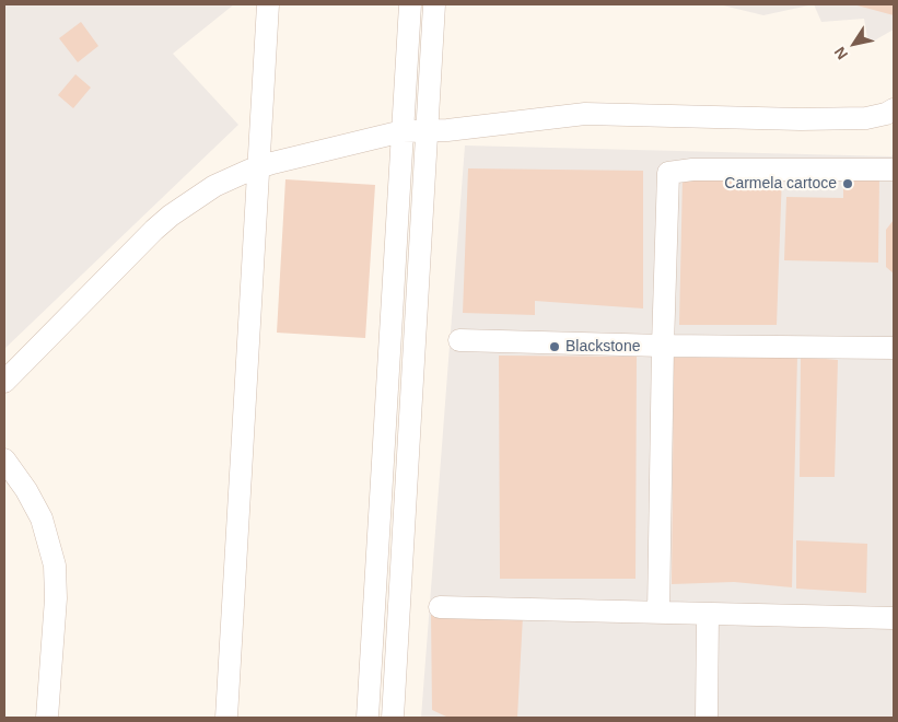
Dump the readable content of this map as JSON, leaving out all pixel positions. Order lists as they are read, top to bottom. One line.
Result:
{"places":["Carmela cartoce","Blackstone"],"north":"bottom left"}
